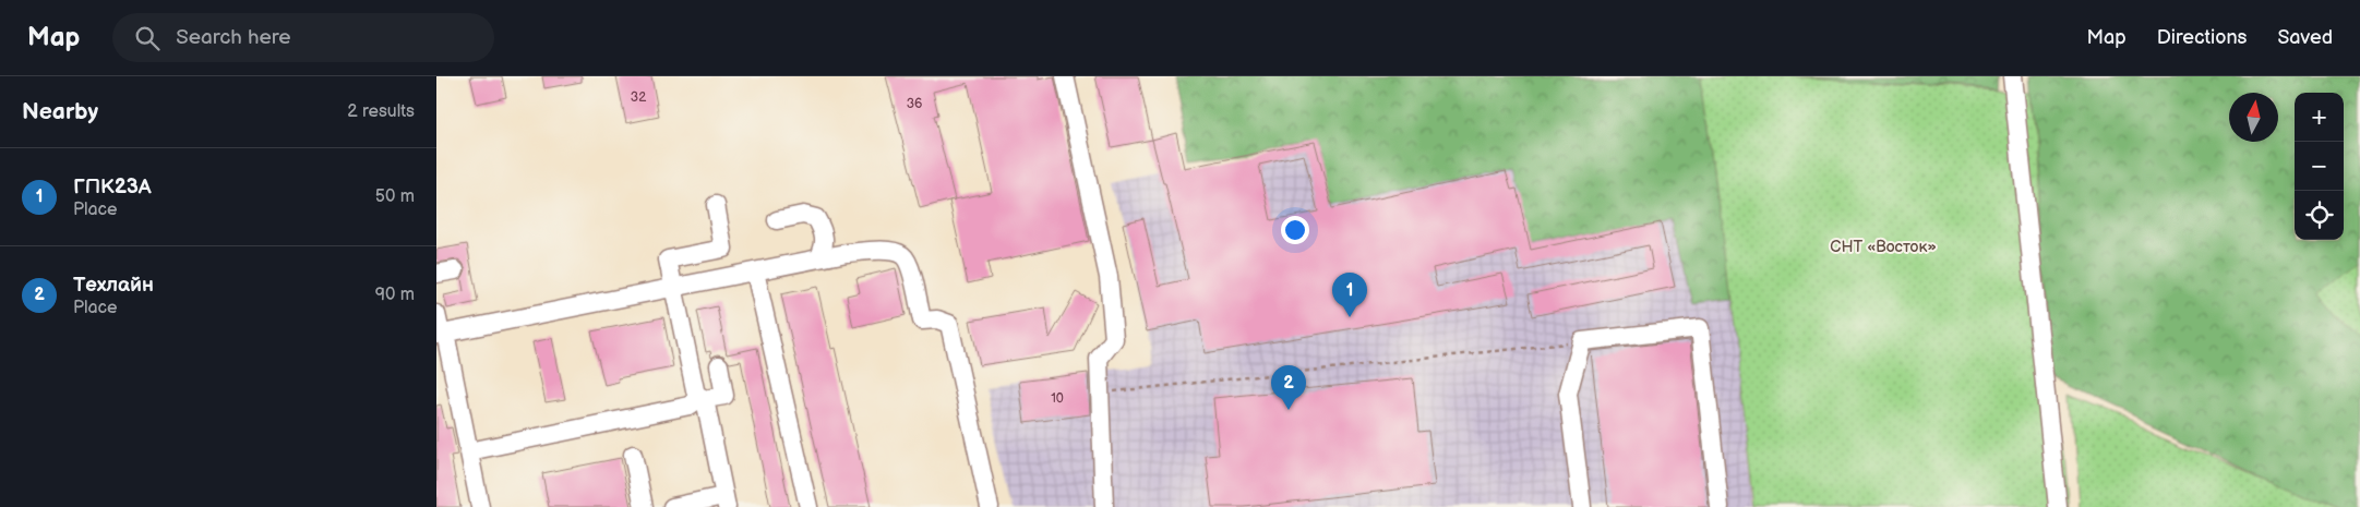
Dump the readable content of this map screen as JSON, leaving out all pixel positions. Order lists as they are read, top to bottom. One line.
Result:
{"parks":["СНТ «Восток»"],"house_numbers":["32","36","10"],"north":"top","page":{"header":"Map","search":"Search here","nav":["Map","Directions","Saved"],"heading":["Nearby","2 results"],"map_buttons":["+","−"],"list":[{"mark":"1","name":"ГПК23А","note":"Place","value":"50 m"},{"mark":"2","name":"Техлайн","note":"Place","value":"90 m"}],"pins":["1","2"]}}
